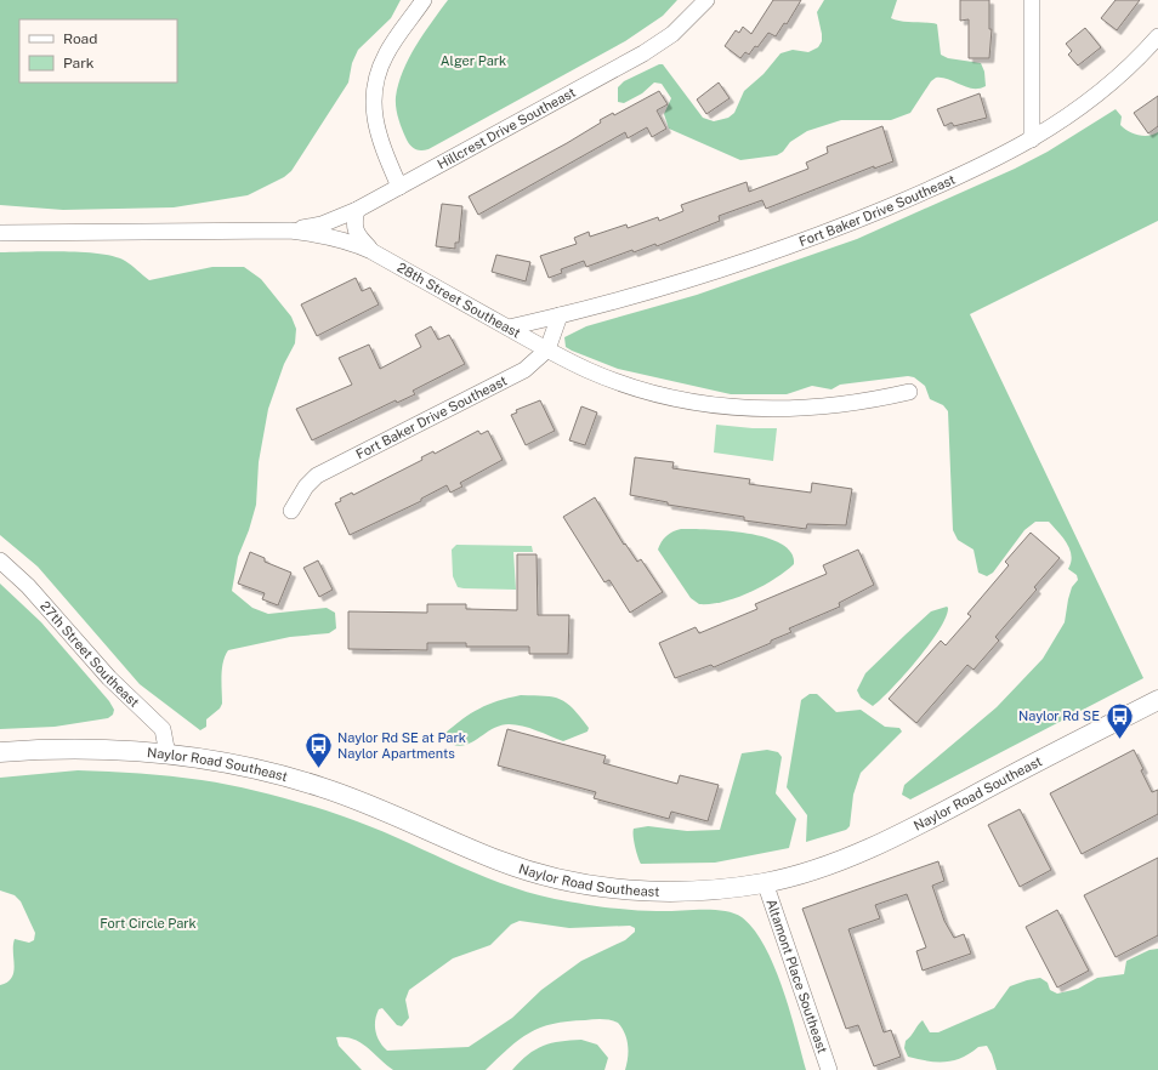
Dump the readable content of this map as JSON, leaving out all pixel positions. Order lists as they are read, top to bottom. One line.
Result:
{"streets":{"street":["Hillcrest Drive Southeast","Fort Baker Drive Southeast","28th Street Southeast","27th Street Southeast","Naylor Road Southeast","Altamont Place Southeast"]},"crossings":[["Hillcrest Drive Southeast","28th Street Southeast"],["Fort Baker Drive Southeast","28th Street Southeast"],["27th Street Southeast","Naylor Road Southeast"],["Naylor Road Southeast","Altamont Place Southeast"]],"parks":["Alger Park","Fort Circle Park"],"places":{"bus stop":["Naylor Rd SE","Naylor Rd SE at Park Naylor Apartments"]},"legend":["Road","Park"]}
